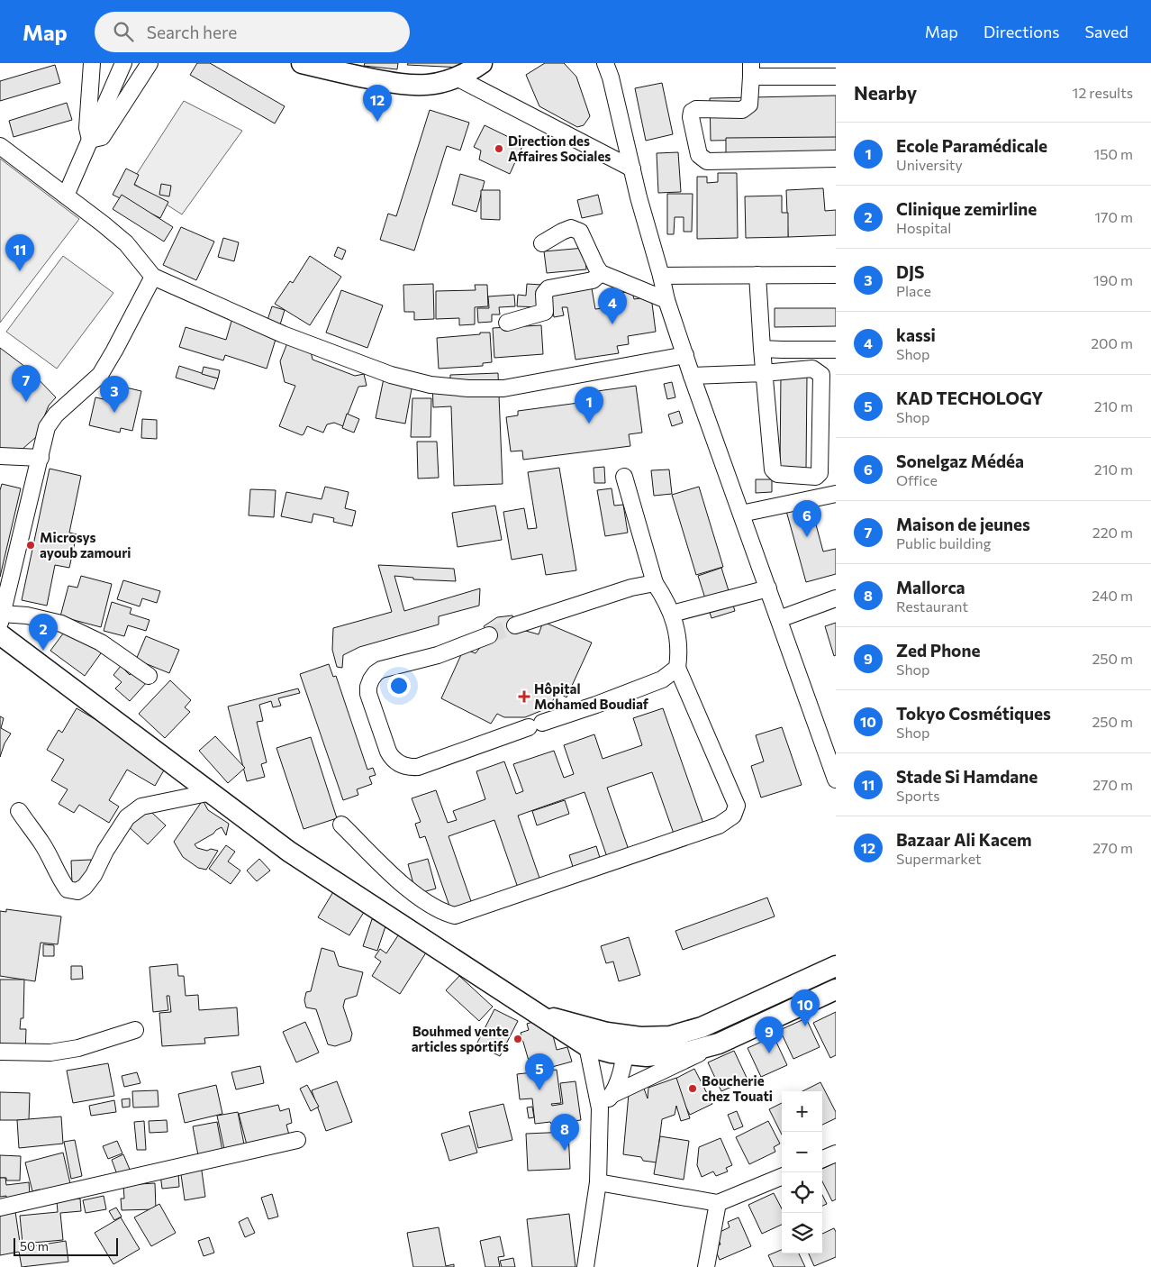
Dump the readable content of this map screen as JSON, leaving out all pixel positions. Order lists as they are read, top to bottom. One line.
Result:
{"places":{"other":["Direction des Affaires Sociales","Microsys ayoub zamouri","Bouhmed vente articles sportifs","Boucherie chez Touati"],"health":["Hôpital Mohamed Boudiaf"]},"scale_bar":"50 m","page":{"header":"Map","search":"Search here","nav":["Map","Directions","Saved"],"heading":["Nearby","12 results"],"pins":["12","11","4","7","3","1","6","2","10","9","5","8"],"list":[{"mark":"1","name":"Ecole Paramédicale","note":"University","value":"150 m"},{"mark":"2","name":"Clinique zemirline","note":"Hospital","value":"170 m"},{"mark":"3","name":"DJS","note":"Place","value":"190 m"},{"mark":"4","name":"kassi","note":"Shop","value":"200 m"},{"mark":"5","name":"KAD TECHOLOGY","note":"Shop","value":"210 m"},{"mark":"6","name":"Sonelgaz Médéa","note":"Office","value":"210 m"},{"mark":"7","name":"Maison de jeunes","note":"Public building","value":"220 m"},{"mark":"8","name":"Mallorca","note":"Restaurant","value":"240 m"},{"mark":"9","name":"Zed Phone","note":"Shop","value":"250 m"},{"mark":"10","name":"Tokyo Cosmétiques","note":"Shop","value":"250 m"},{"mark":"11","name":"Stade Si Hamdane","note":"Sports","value":"270 m"},{"mark":"12","name":"Bazaar Ali Kacem","note":"Supermarket","value":"270 m"}],"map_buttons":["+","−"],"scale":"50 m"}}
